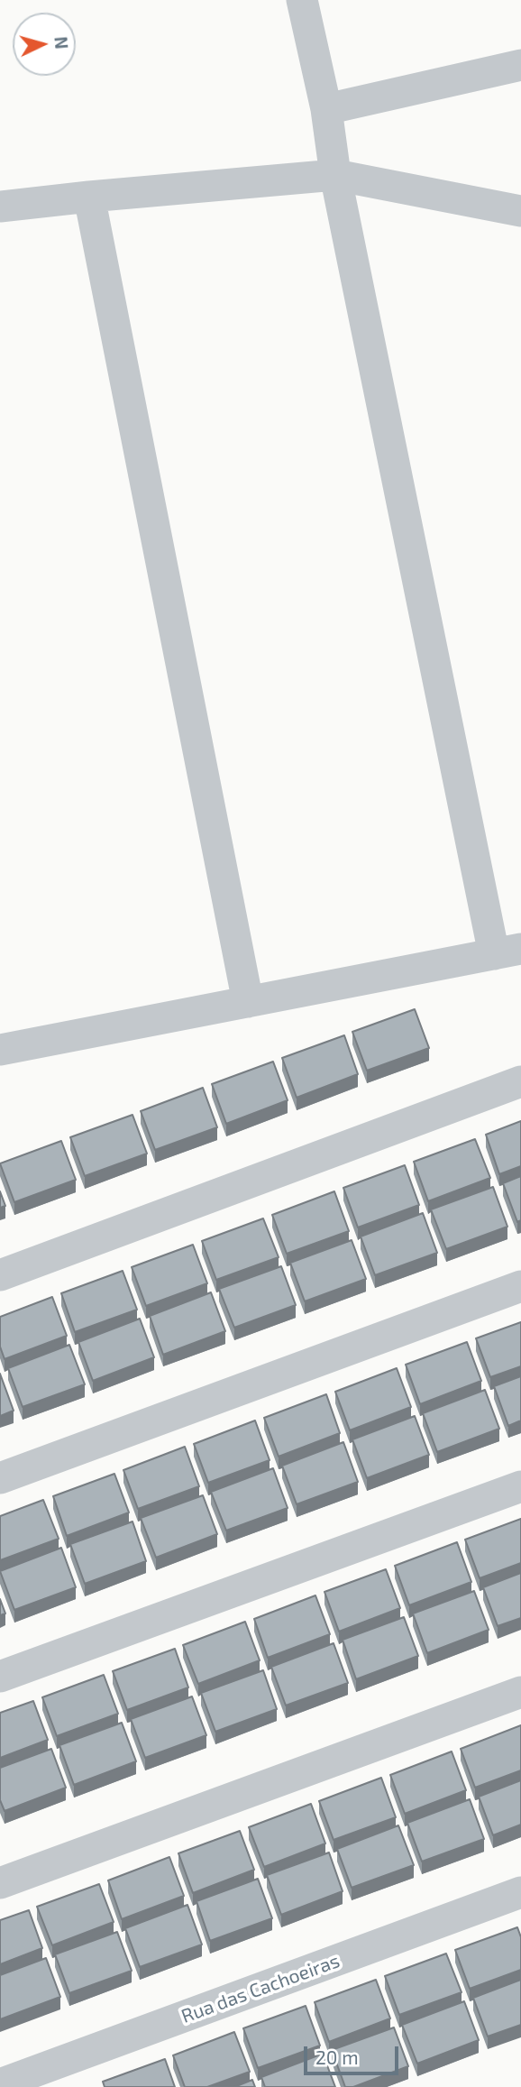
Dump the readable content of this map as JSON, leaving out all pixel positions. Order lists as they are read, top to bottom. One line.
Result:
{"streets":{"street":["Rua das Cachoeiras"]},"scale_bar":"20 m","north":"right"}
